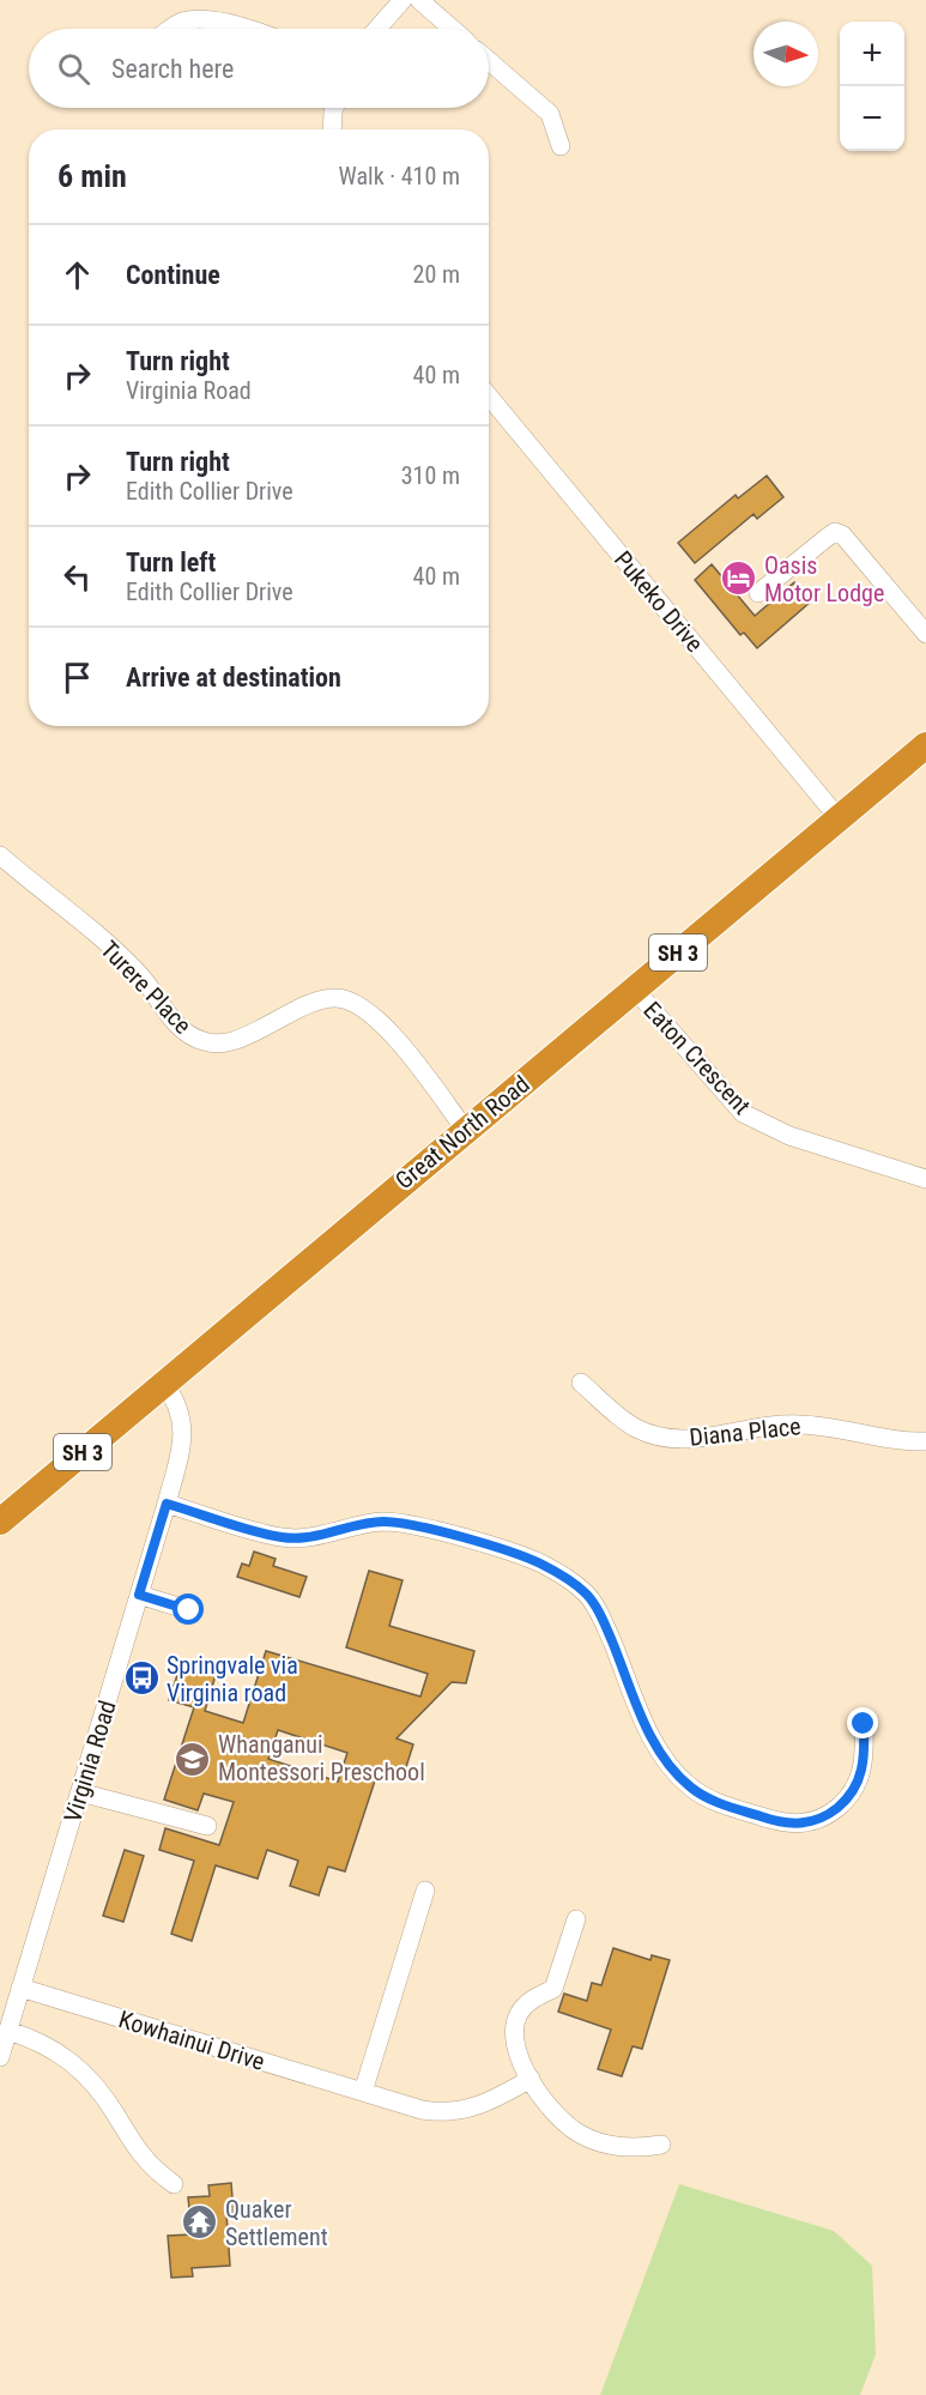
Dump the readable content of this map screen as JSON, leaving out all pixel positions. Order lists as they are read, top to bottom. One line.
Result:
{"streets":{"highway":["SH 3","Great North Road"],"street":["Pukeko Drive","Turere Place","Eaton Crescent","Diana Place","Virginia Road","Kowhainui Drive"]},"crossings":[["Pukeko Drive","Great North Road"],["Turere Place","Great North Road"],["Eaton Crescent","Great North Road"],["Great North Road","Virginia Road"],["Virginia Road","Kowhainui Drive"]],"places":{"hotel":["Oasis Motor Lodge"],"bus stop":["Springvale via Virginia road"],"school or university":["Whanganui Montessori Preschool"],"temple":["Quaker Settlement"]},"north":"right","page":{"map_buttons":["+","−"],"search":"Search here","heading":["6 min","Walk · 410 m"],"list":[["Continue","20 m"],["Turn right","Virginia Road","40 m"],["Turn right","Edith Collier Drive","310 m"],["Turn left","Edith Collier Drive","40 m"],"Arrive at destination"]}}
